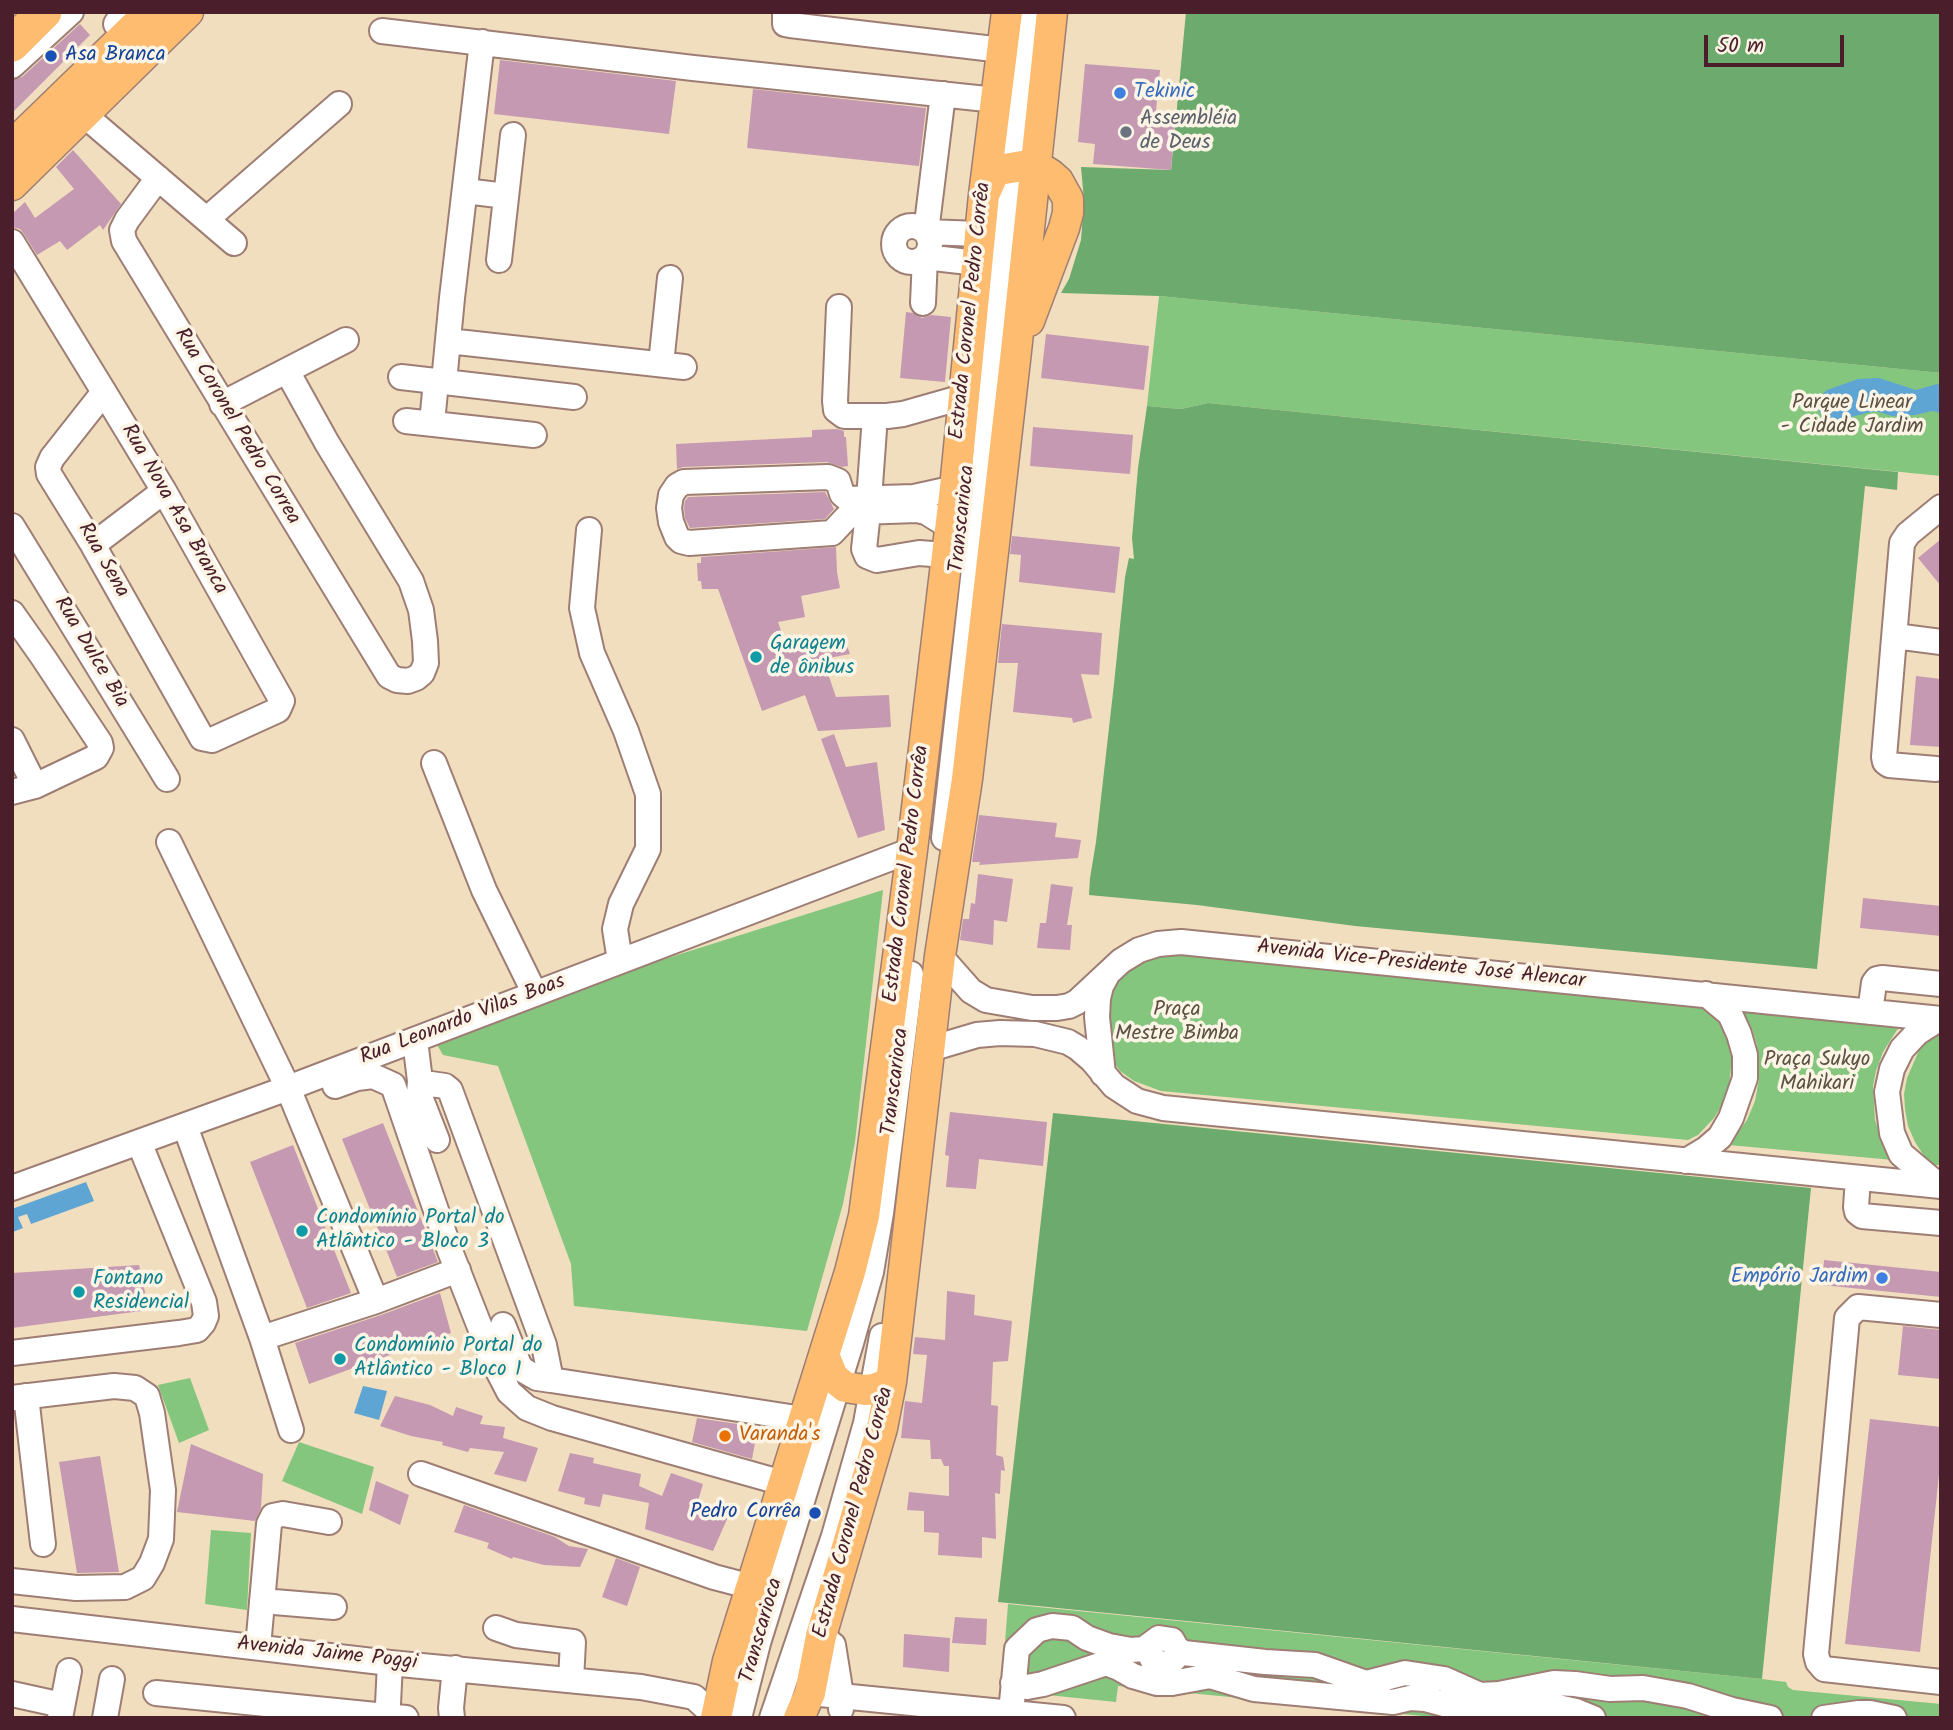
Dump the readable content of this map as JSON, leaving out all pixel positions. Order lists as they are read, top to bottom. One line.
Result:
{"streets":{"main road":["Estrada Coronel Pedro Corrêa"],"street":["Rua Coronel Pedro Correa","Rua Nova Asa Branca","Transcarioca","Rua Sena","Rua Dulce Bia","Avenida Vice-Presidente José Alencar","Rua Leonardo Vilas Boas","Avenida Jaime Poggi"]},"crossings":[["Estrada Coronel Pedro Corrêa","Transcarioca"],["Estrada Coronel Pedro Corrêa","Avenida Vice-Presidente José Alencar"],["Estrada Coronel Pedro Corrêa","Rua Leonardo Vilas Boas"],["Estrada Coronel Pedro Corrêa","Avenida Jaime Poggi"],["Rua Nova Asa Branca","Rua Sena"],["Transcarioca","Avenida Jaime Poggi"]],"parks":["Parque Linear - Cidade Jardim","Praça Mestre Bimba","Praça Sukyo Mahikari"],"places":["Asa Branca","Tekinic","Assembléia de Deus","Garagem de ônibus","Condomínio Portal do Atlântico - Bloco 3","Empório Jardim","Fontano Residencial","Condomínio Portal do Atlântico - Bloco 1","Varanda's","Pedro Corrêa"],"scale_bar":"50 m"}
